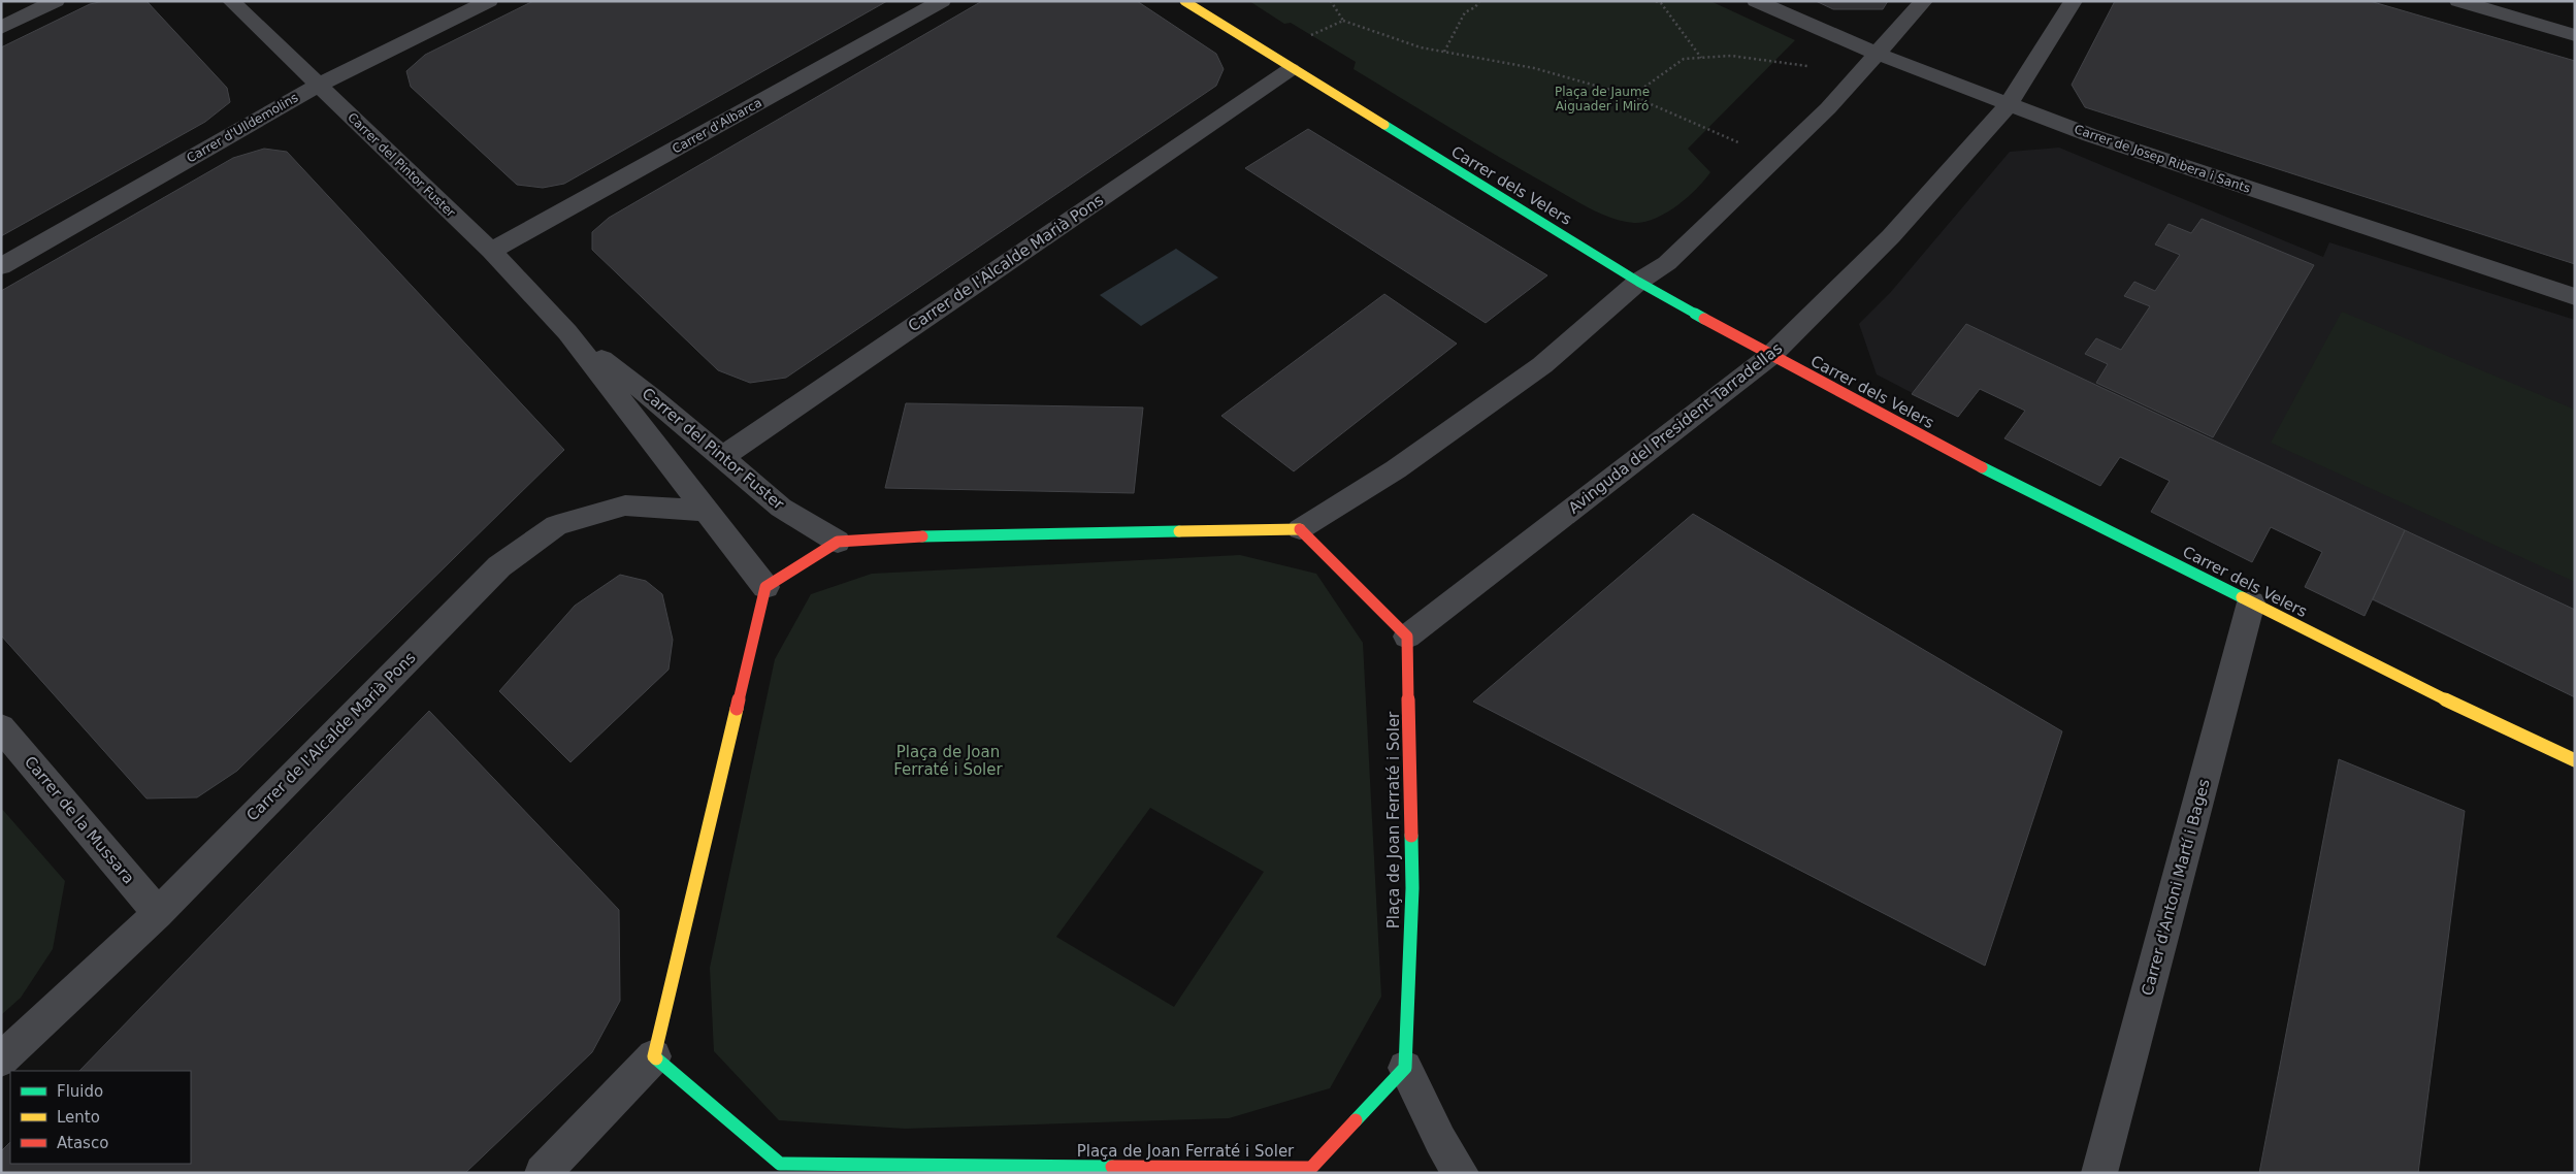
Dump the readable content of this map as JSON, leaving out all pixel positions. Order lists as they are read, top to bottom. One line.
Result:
{"streets":{"street":["Carrer d'Albarca","Carrer d'Ulldemolins","Carrer de Josep Ribera i Sants","Carrer del Pintor Fuster","Carrer dels Velers","Carrer de l'Alcalde Marià Pons","Avinguda del President Tarradellas","Carrer de la Mussara","Plaça de Joan Ferraté i Soler","Carrer d'Antoni Martí i Bages"]},"crossings":[["Carrer d'Albarca","Carrer del Pintor Fuster"],["Carrer d'Ulldemolins","Carrer del Pintor Fuster"],["Carrer de Josep Ribera i Sants","Avinguda del President Tarradellas"],["Carrer del Pintor Fuster","Carrer de l'Alcalde Marià Pons"],["Carrer dels Velers","Carrer de l'Alcalde Marià Pons"],["Carrer dels Velers","Avinguda del President Tarradellas"],["Carrer dels Velers","Carrer d'Antoni Martí i Bages"],["Carrer de l'Alcalde Marià Pons","Carrer de la Mussara"],["Avinguda del President Tarradellas","Plaça de Joan Ferraté i Soler"]],"parks":["Plaça de Jaume Aiguader i Miró","Plaça de Joan Ferraté i Soler"],"legend":["Fluido","Lento","Atasco"]}
